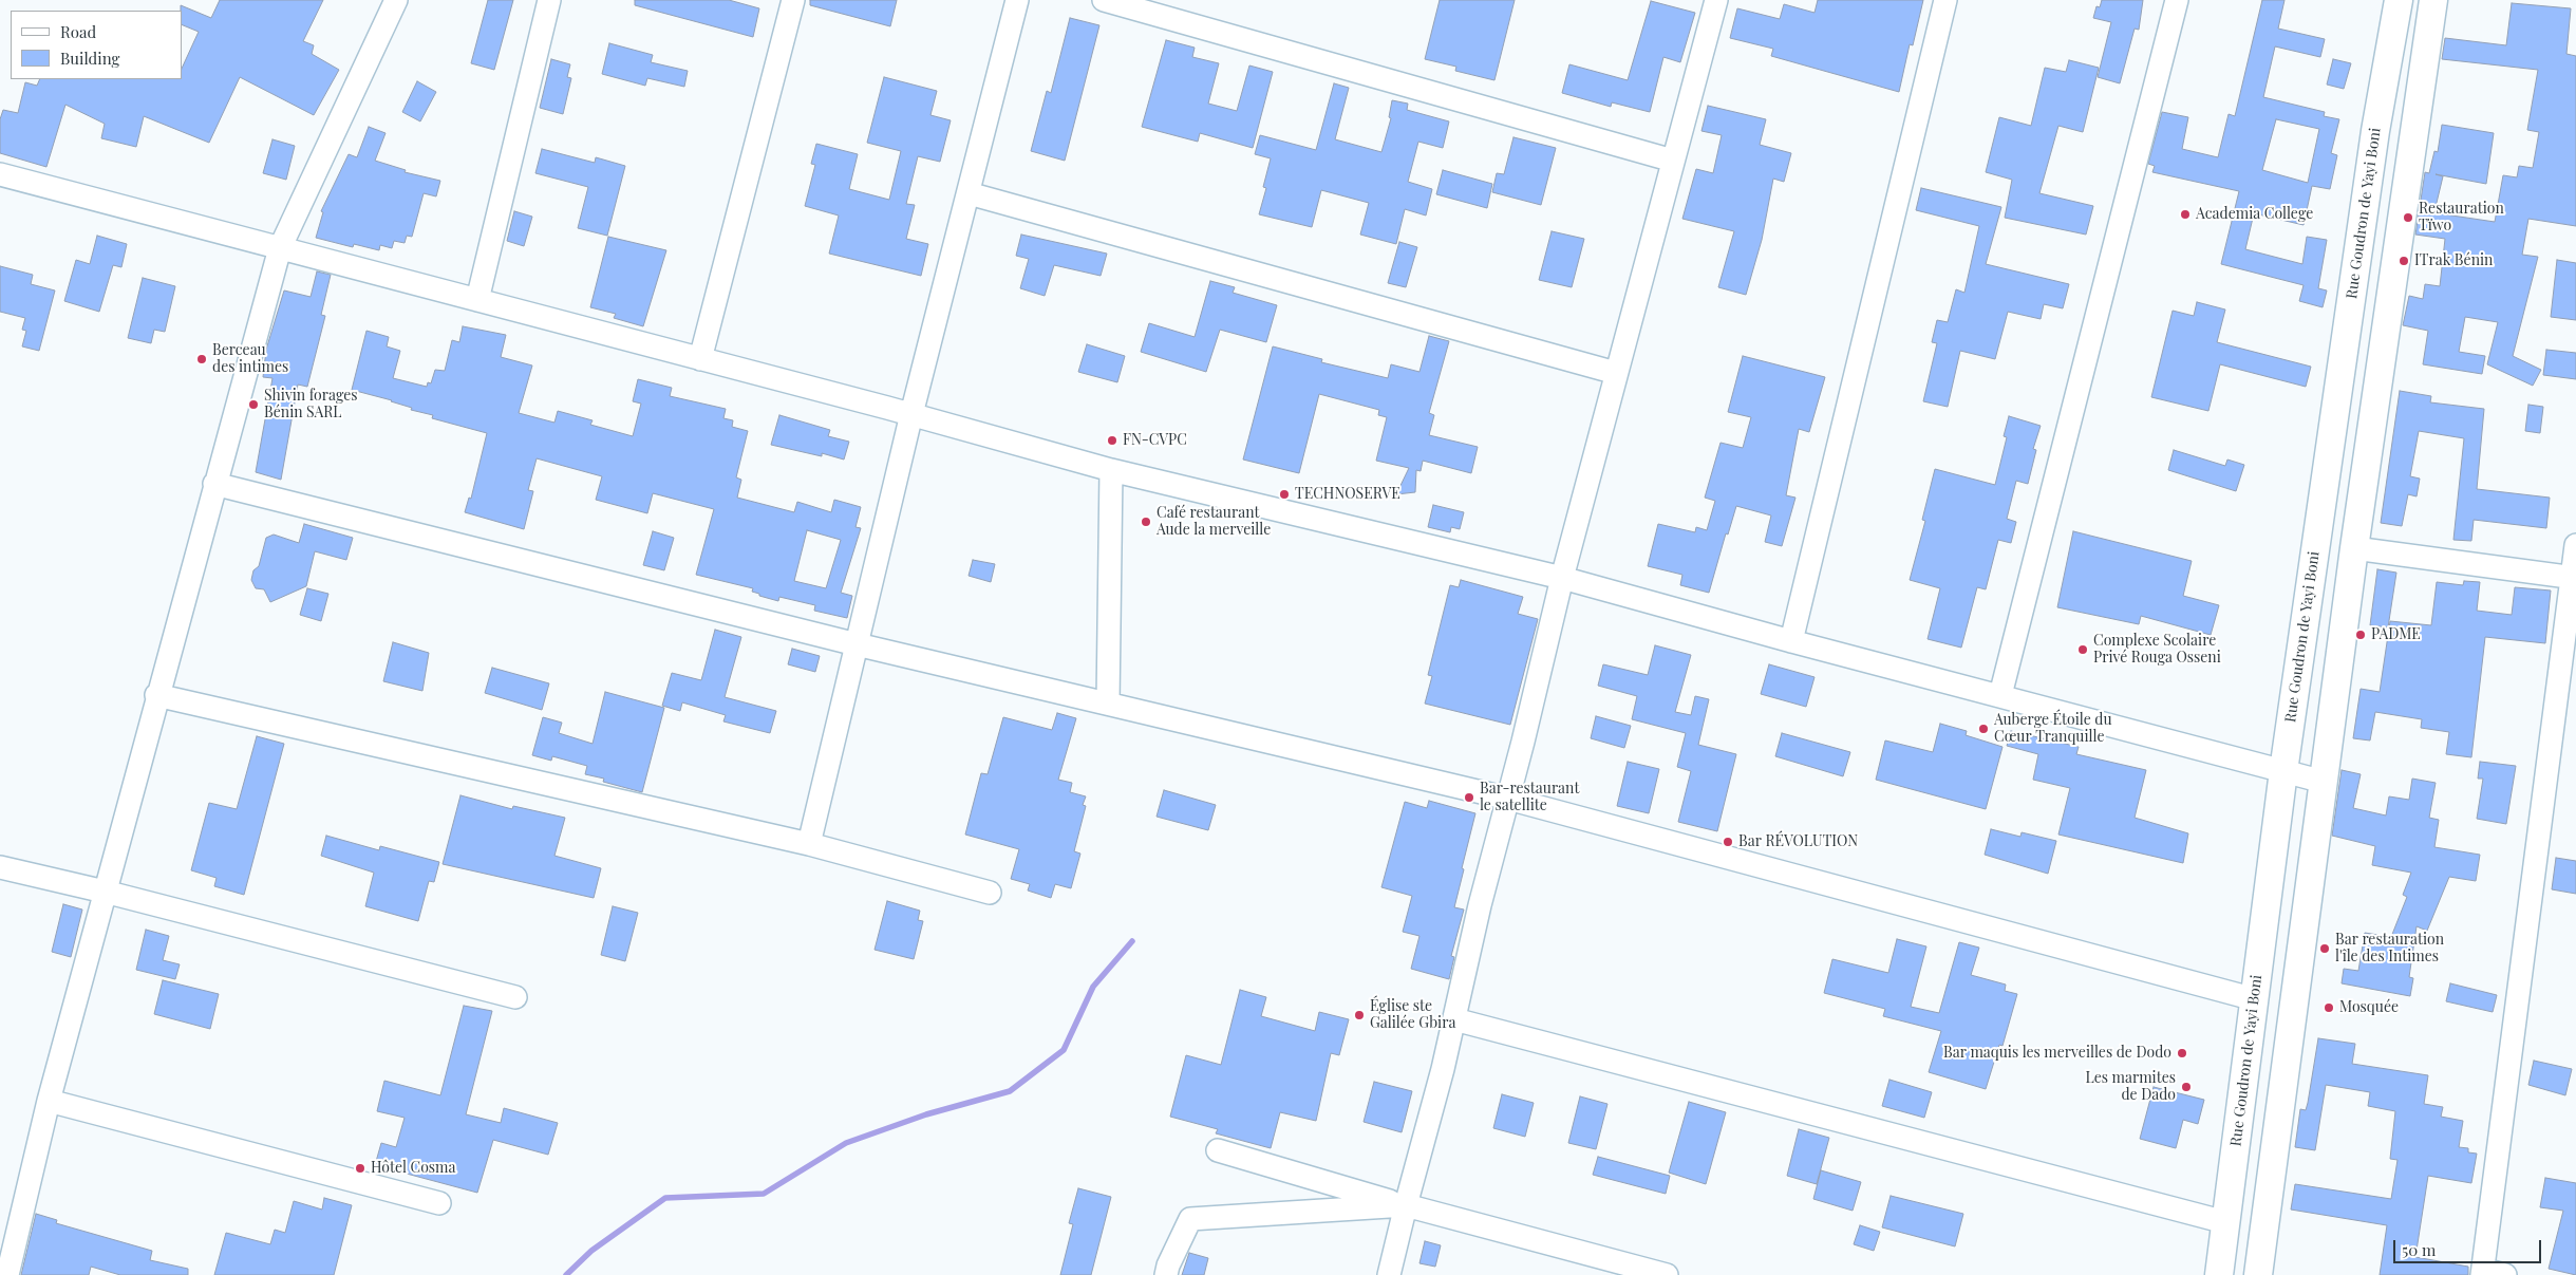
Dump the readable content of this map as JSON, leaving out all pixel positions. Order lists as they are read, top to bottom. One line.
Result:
{"streets":{"street":["Rue Goudron de Yayi Boni"]},"places":["Academia College","Restauration Tïwo","ITrak Bénin","Berceau des intimes","Shivin forages Bénin SARL","FN-CVPC","TECHNOSERVE","Café restaurant Aude la merveille","PADME","Complexe Scolaire Privé Rouga Osseni","Auberge Étoile du Cœur Tranquille","Bar-restaurant le satellite","Bar RÉVOLUTION","Bar restauration l'île des Intimes","Mosquée","Église ste Galilée Gbira","Bar maquis les merveilles de Dodo","Les marmites de Dado","Hôtel Cosma"],"legend":["Road","Building"],"scale_bar":"50 m"}
